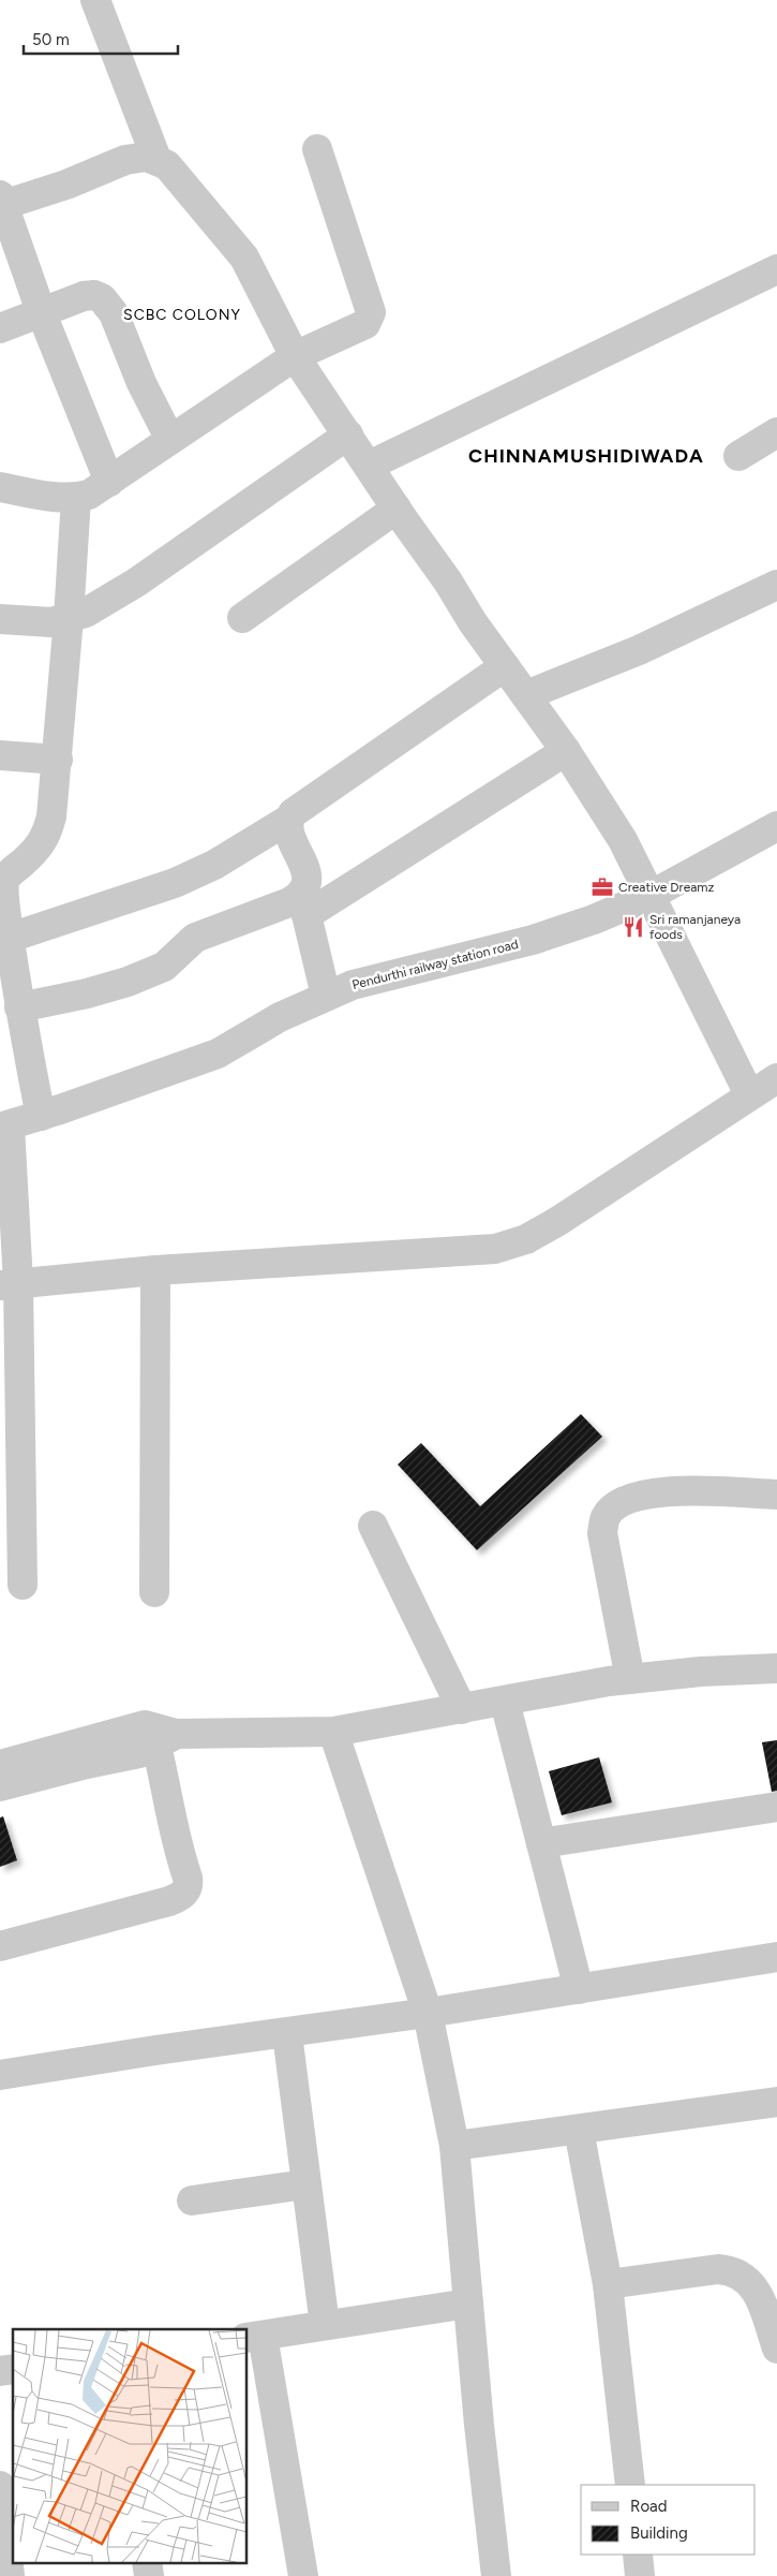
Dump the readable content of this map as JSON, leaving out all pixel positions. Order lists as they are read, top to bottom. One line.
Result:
{"streets":{"street":["Pendurthi railway station road"]},"districts":["SCBC COLONY","CHINNAMUSHIDIWADA"],"places":{"office":["Creative Dreamz"],"restaurant":["Sri ramanjaneya foods"]},"legend":["Road","Building"],"scale_bar":"50 m"}
